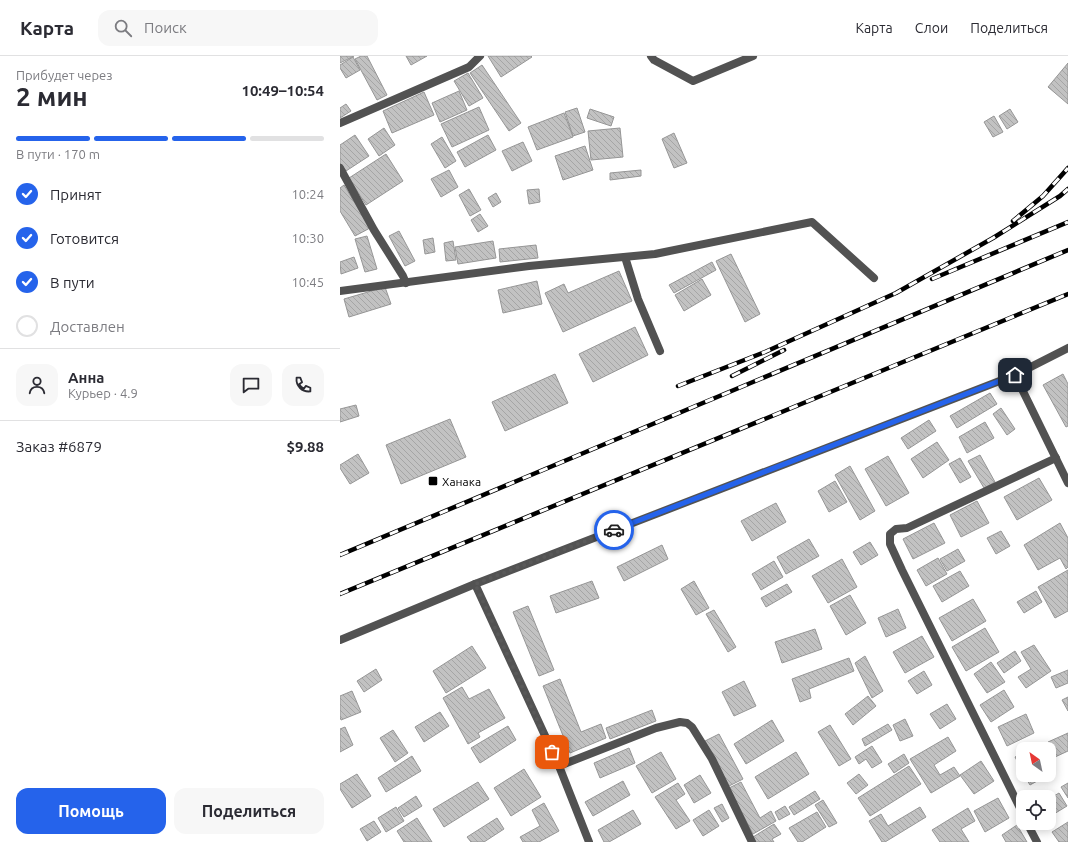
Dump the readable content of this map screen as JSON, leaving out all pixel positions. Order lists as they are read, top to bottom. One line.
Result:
{"places":{"transit":["Ханака"]},"north":"top left","page":{"header":"Карта","search":"Поиск","nav":["Карта","Слои","Поделиться"],"heading":["2 мин","Прибудет через","10:49–10:54"],"panel":["Анна","Курьер · 4.9","Заказ #6879","$9.88"],"bar":"В пути · 170 m","list":[["Принят","10:24"],["Готовится","10:30"],["В пути","10:45"],"Доставлен"],"buttons":["Помощь","Поделиться"]}}
